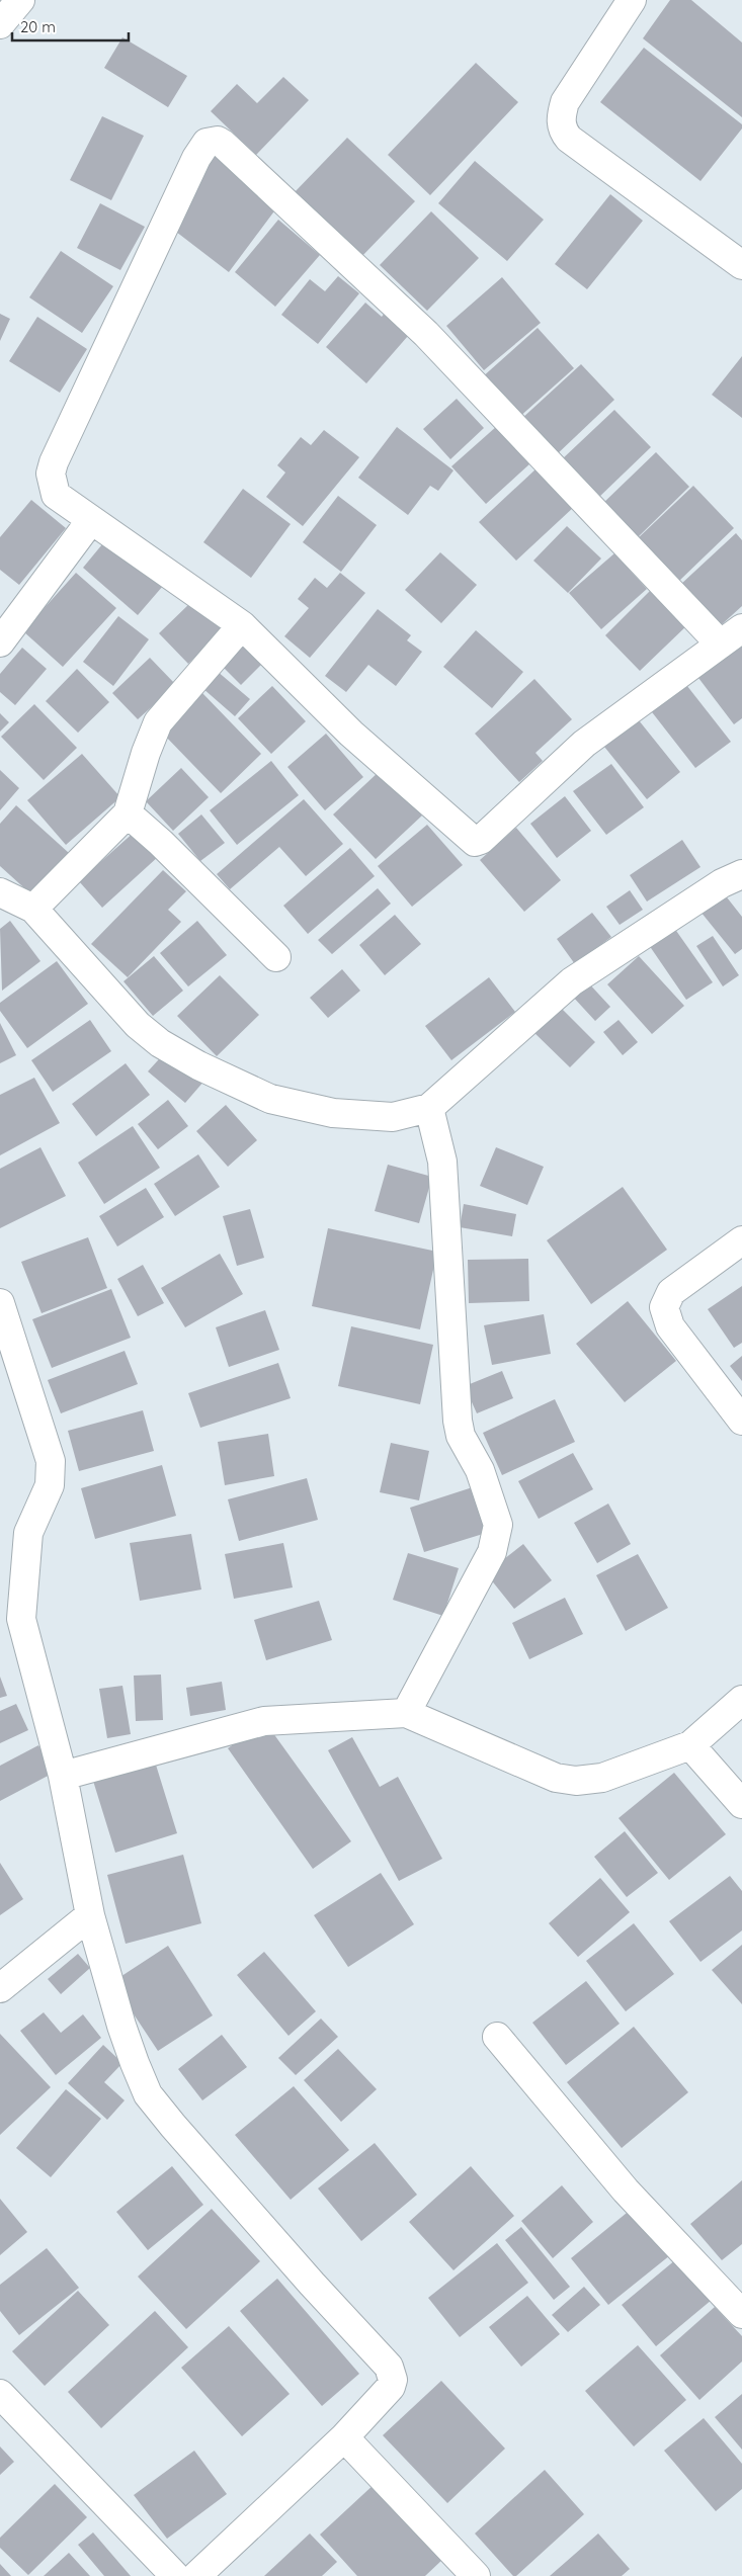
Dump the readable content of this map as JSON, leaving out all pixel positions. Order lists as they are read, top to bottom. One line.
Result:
{"scale_bar":"20 m"}
